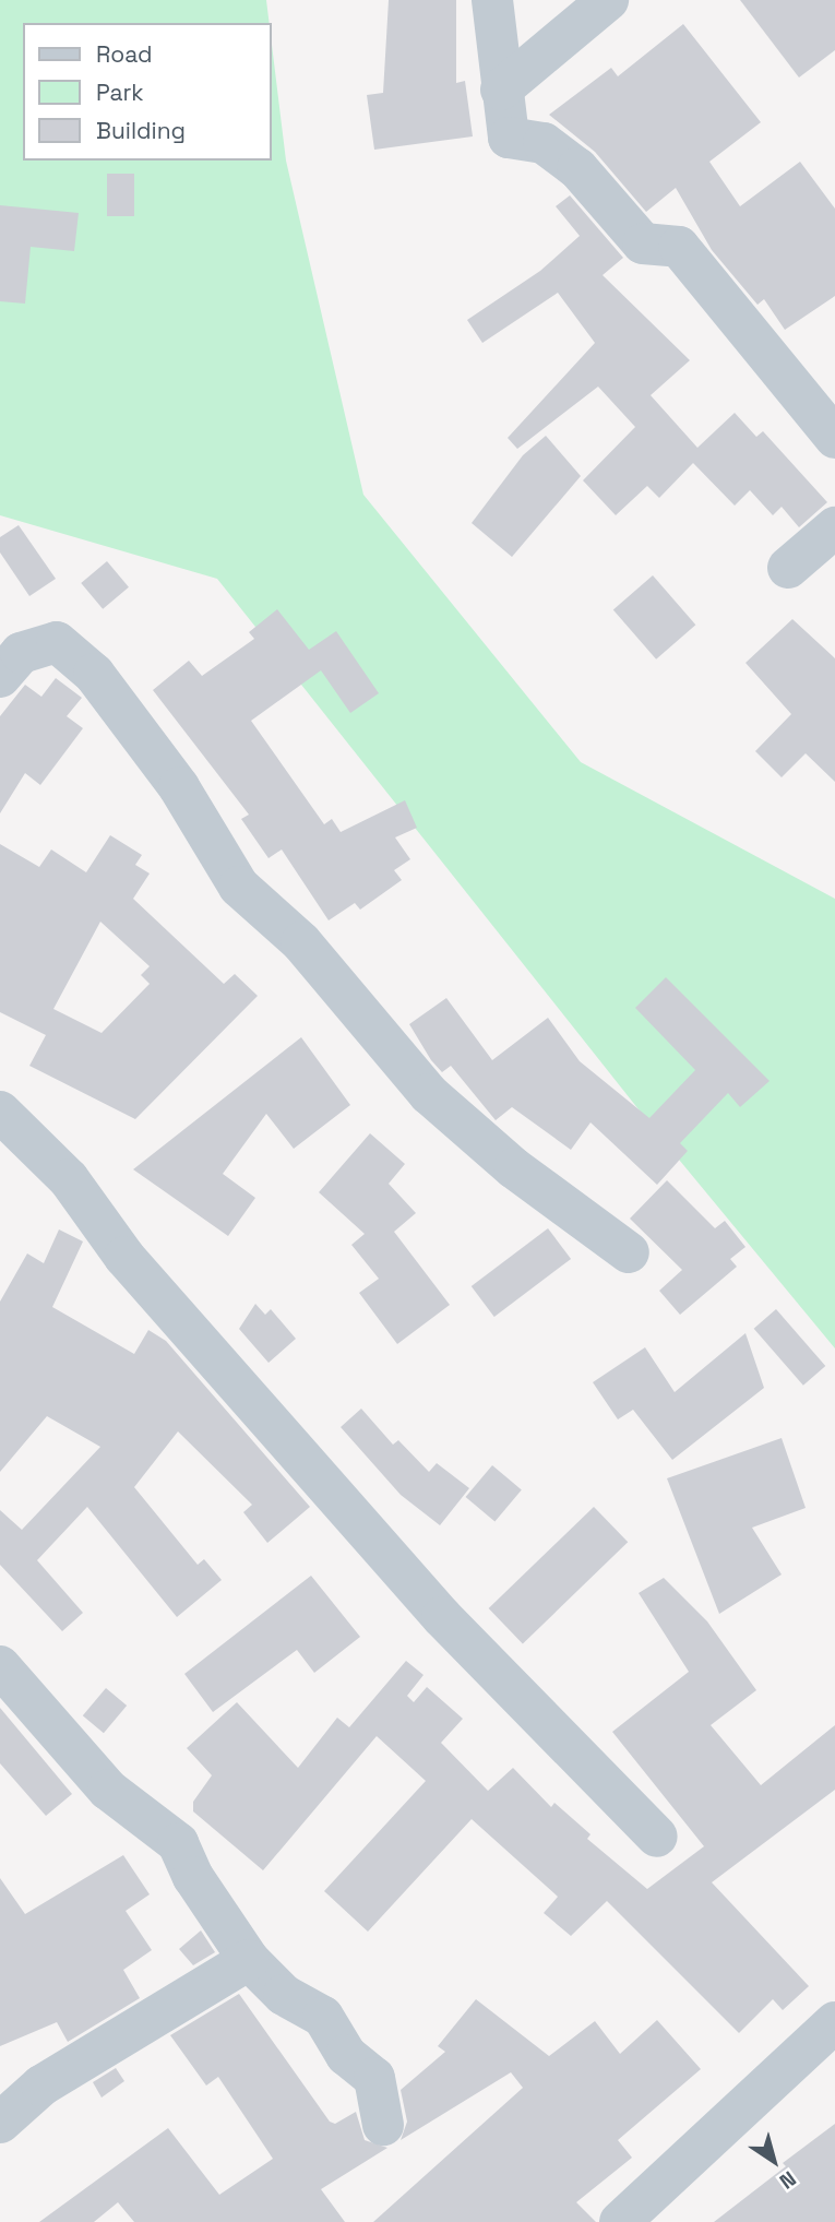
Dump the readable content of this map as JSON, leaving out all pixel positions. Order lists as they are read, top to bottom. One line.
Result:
{"legend":["Road","Park","Building"],"north":"bottom right"}
